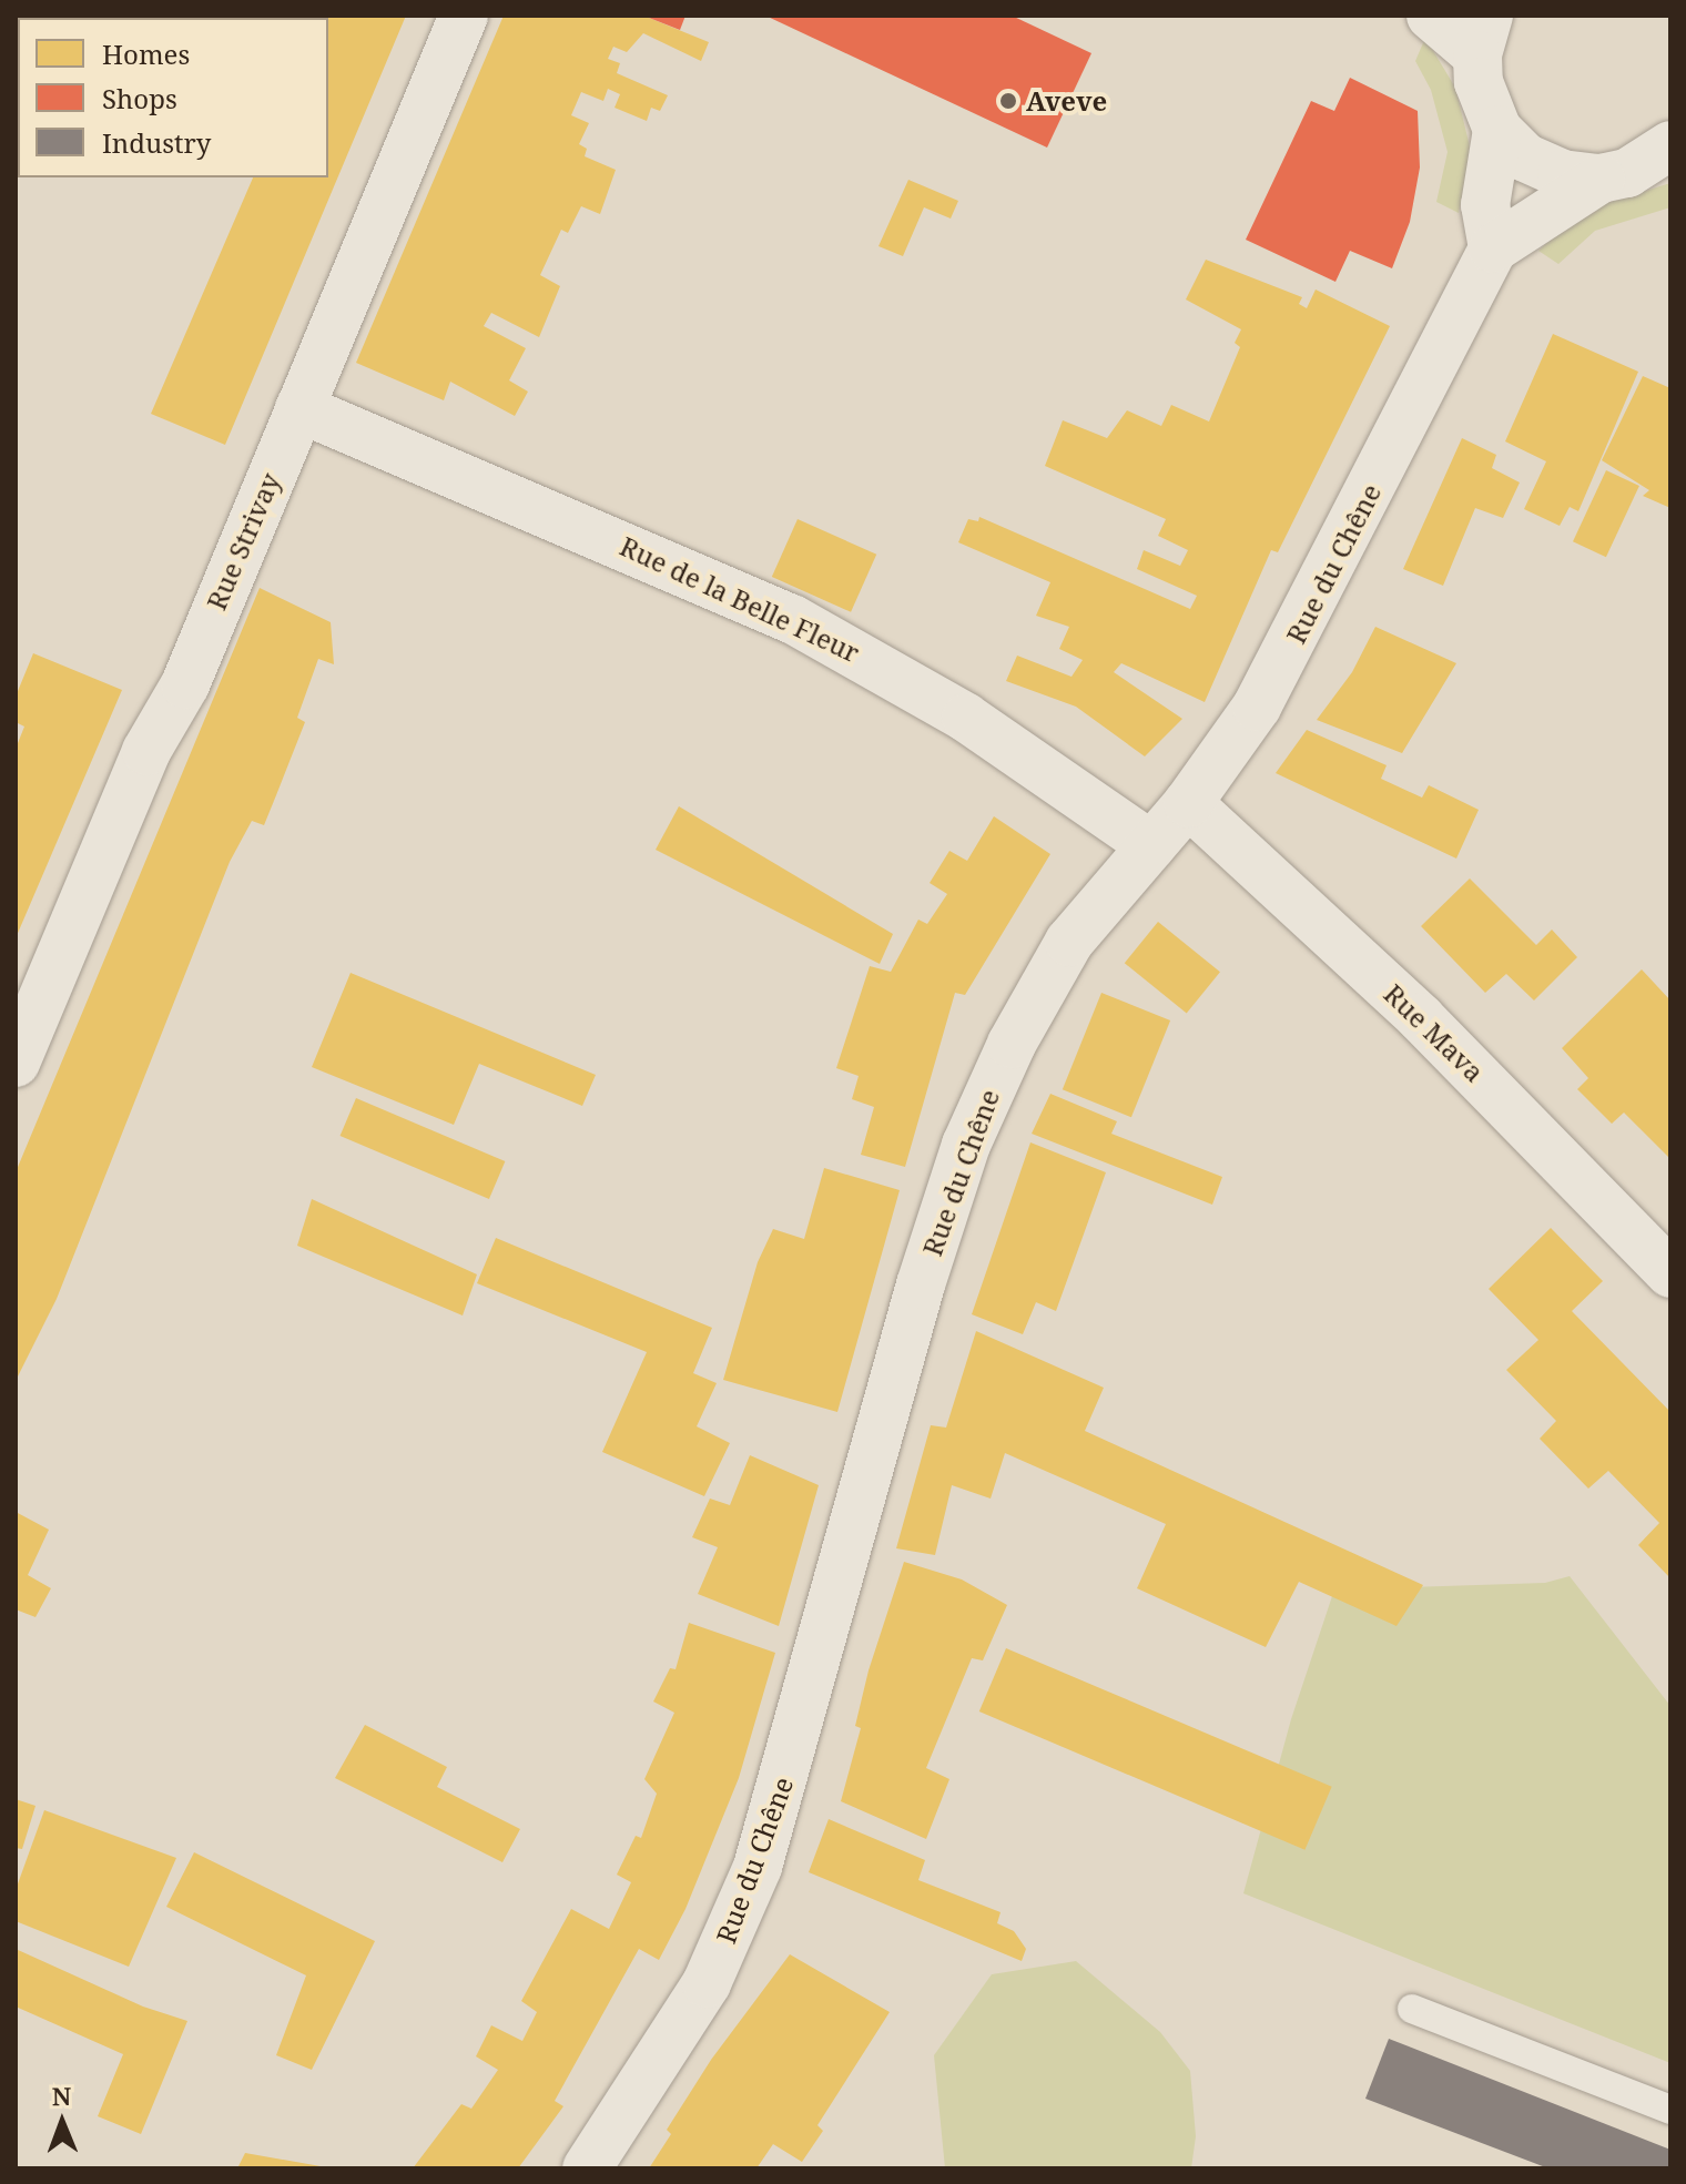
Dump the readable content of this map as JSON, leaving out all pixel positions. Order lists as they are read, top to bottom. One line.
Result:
{"streets":{"street":["Rue Strivay","Rue du Chêne","Rue de la Belle Fleur","Rue Mava"]},"crossings":[["Rue Strivay","Rue de la Belle Fleur"],["Rue du Chêne","Rue de la Belle Fleur"],["Rue du Chêne","Rue Mava"]],"places":["Aveve"],"legend":["Homes","Shops","Industry"],"north":"top"}
